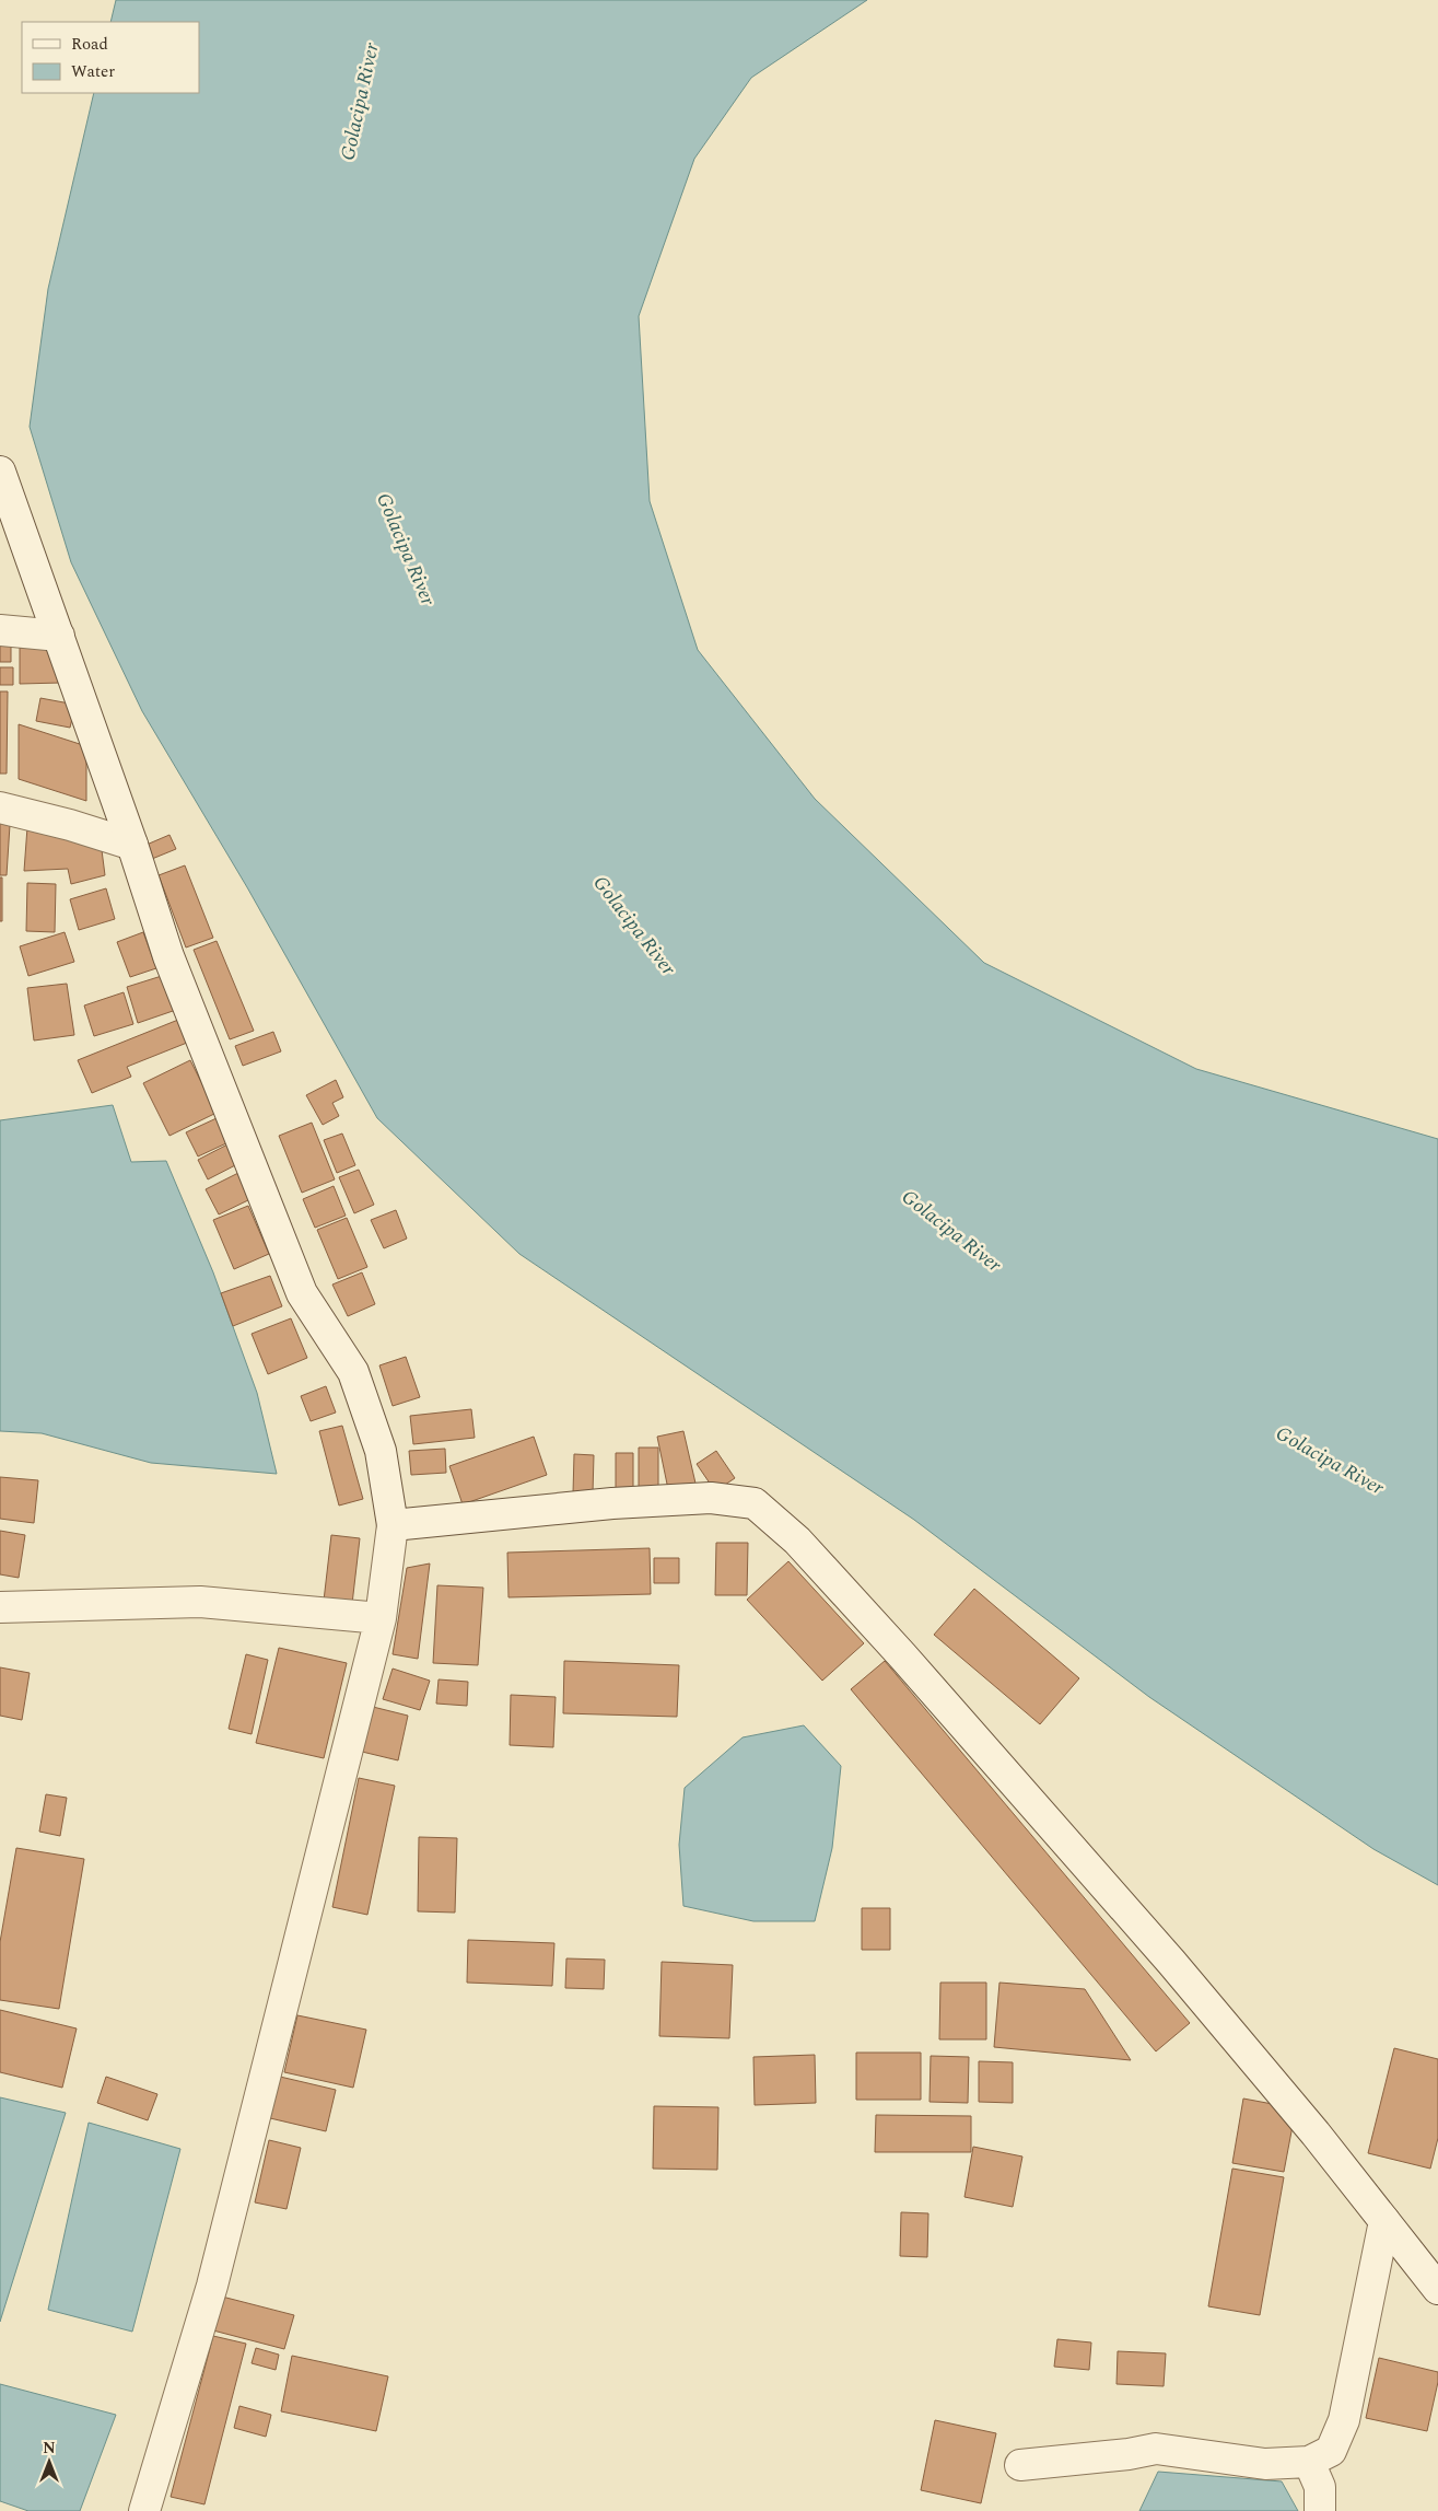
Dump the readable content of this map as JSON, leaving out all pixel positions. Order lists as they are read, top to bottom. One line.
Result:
{"water":["Golacipa River"],"legend":["Road","Water"],"north":"top"}
